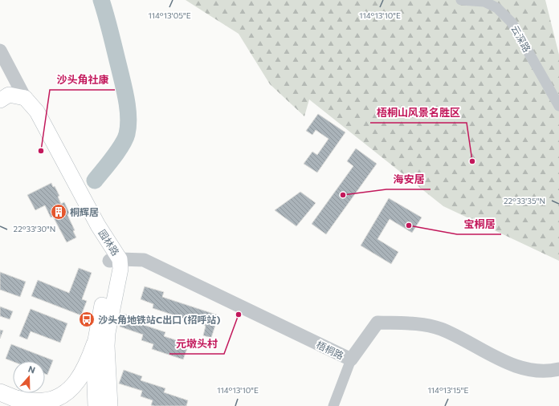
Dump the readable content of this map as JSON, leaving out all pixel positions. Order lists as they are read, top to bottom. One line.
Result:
{"streets":{"main road":["园林路"],"street":["云深路","梧桐路"]},"crossings":[["园林路","梧桐路"]],"places":{"other":["沙头角社康","梧桐山风景名胜区","海安居","宝桐居","元墩头村"],"building":["桐辉居"],"bus stop":["沙头角地铁站C出口 (招呼站)"]},"north":"top","coordinates":["114°13'05\"E","114°13'10\"E","22°33'35\"N","22°33'30\"N","114°13'15\"E"]}
